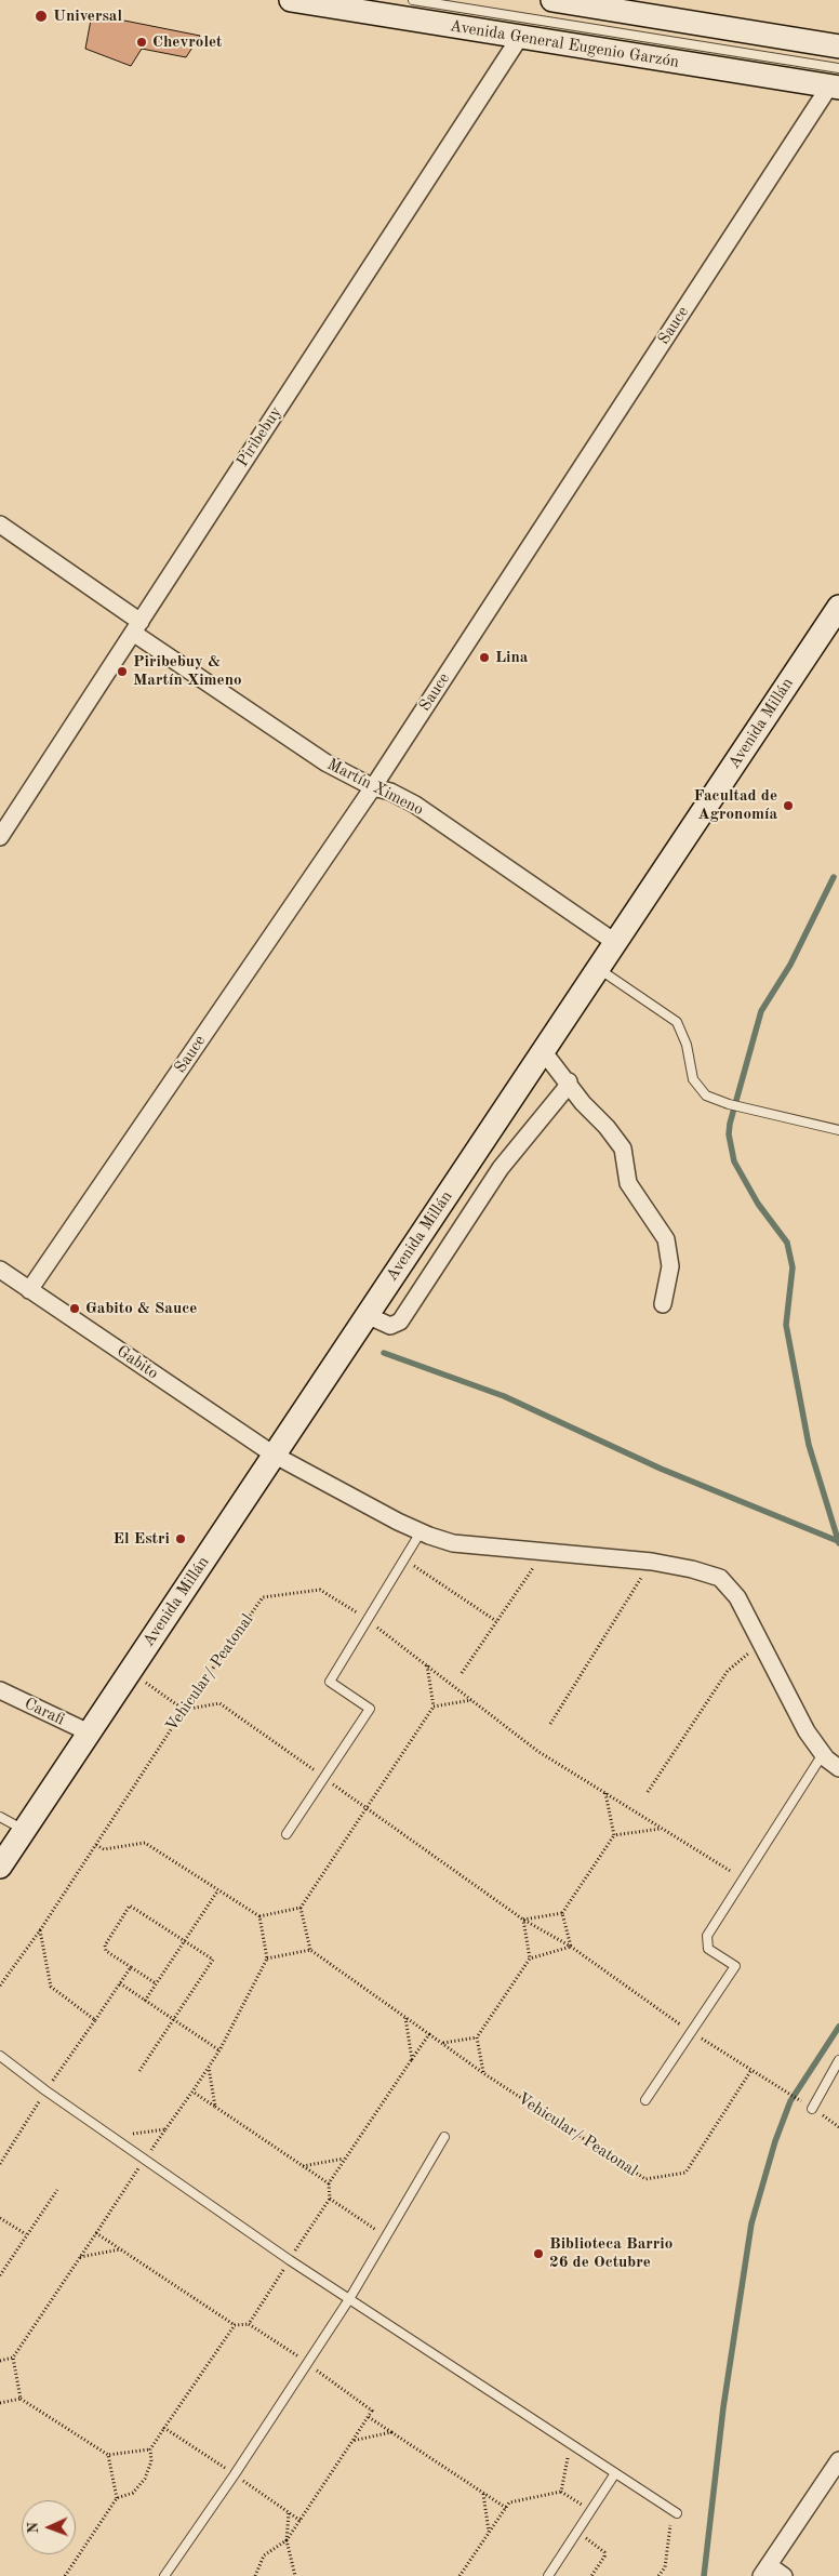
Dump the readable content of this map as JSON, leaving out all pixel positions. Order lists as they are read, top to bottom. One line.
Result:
{"streets":{"main road":["Avenida General Eugenio Garzón","Avenida Millán"],"street":["Sauce","Piribebuy","Martín Ximeno","Gabito","Carafi"],"path":["Vehicular/ Peatonal"]},"crossings":[["Avenida General Eugenio Garzón","Sauce"],["Avenida General Eugenio Garzón","Piribebuy"],["Sauce","Martín Ximeno"],["Sauce","Gabito"],["Piribebuy","Martín Ximeno"],["Avenida Millán","Martín Ximeno"],["Avenida Millán","Gabito"],["Avenida Millán","Carafi"]],"places":["Universal","Chevrolet","Lina","Piribebuy & Martín Ximeno","Facultad de Agronomía","Gabito & Sauce","El Estri","Biblioteca Barrio 26 de Octubre"],"north":"left"}
